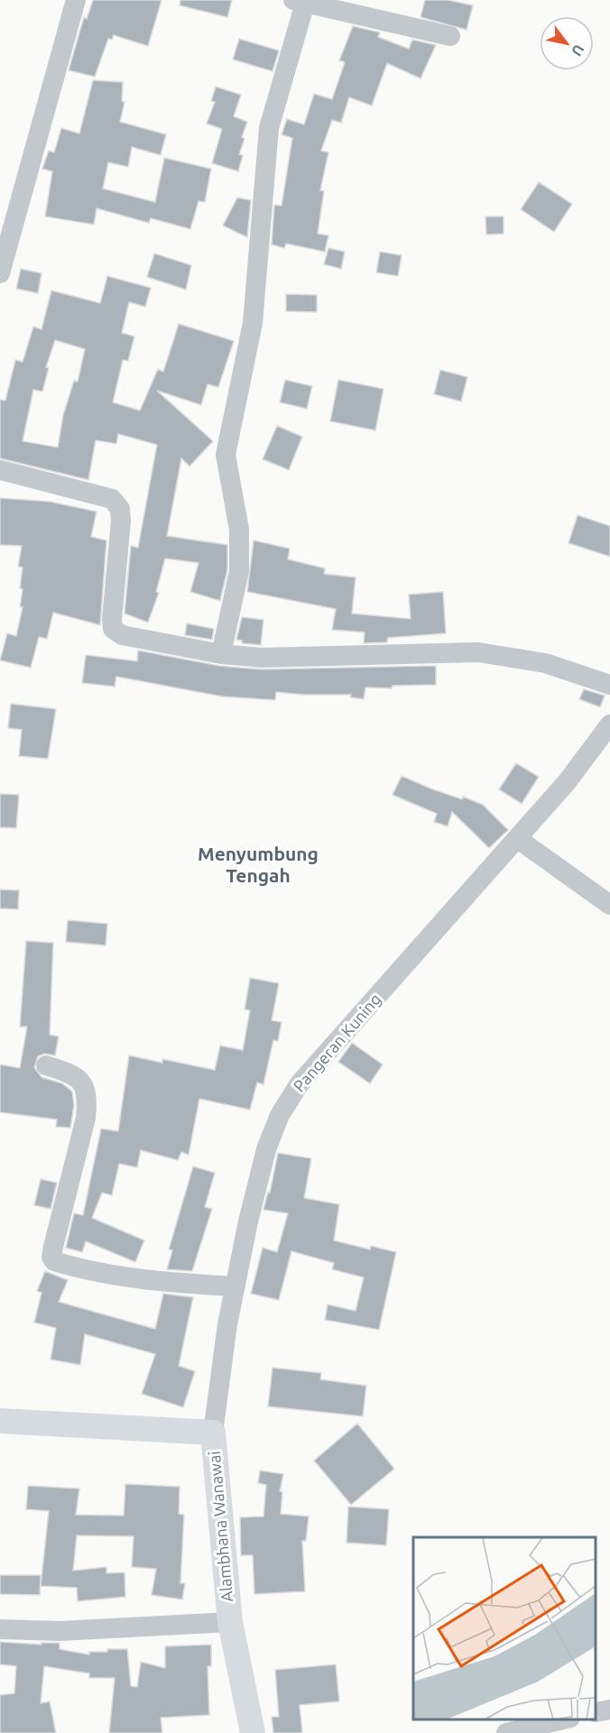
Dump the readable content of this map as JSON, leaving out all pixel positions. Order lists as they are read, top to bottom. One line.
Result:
{"streets":{"main road":["Alambhana Wanawai"],"street":["Pangeran Kuning"]},"crossings":[["Pangeran Kuning","Alambhana Wanawai"]],"districts":["Menyumbung Tengah"],"north":"bottom right"}
